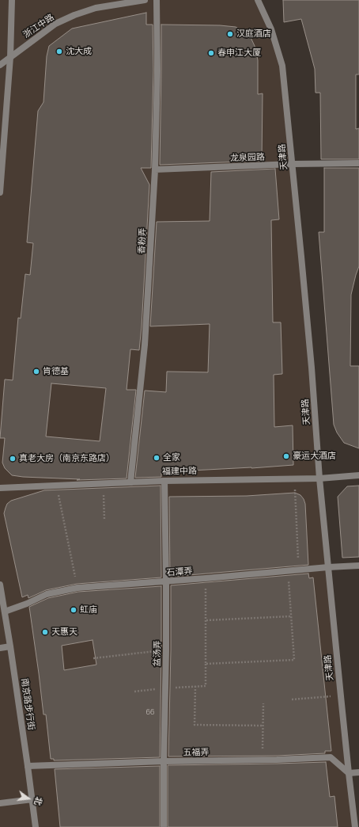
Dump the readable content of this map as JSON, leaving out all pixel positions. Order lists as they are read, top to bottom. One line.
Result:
{"streets":{"street":["浙江中路","天津路","龙泉园路","香粉弄","福建中路","石潭弄","盆汤弄","南京路步行街","五福弄"]},"crossings":[["天津路","龙泉园路"],["天津路","福建中路"],["天津路","石潭弄"],["天津路","五福弄"],["龙泉园路","香粉弄"],["香粉弄","福建中路"],["福建中路","盆汤弄"],["石潭弄","盆汤弄"],["石潭弄","南京路步行街"],["盆汤弄","五福弄"],["南京路步行街","五福弄"]],"places":["汉庭酒店","沈大成","春申江大厦","肯德基","豪运大酒店","全家","真老大房（南京东路店）","虹庙","天惠天"],"house_numbers":["66"],"north":"right"}
